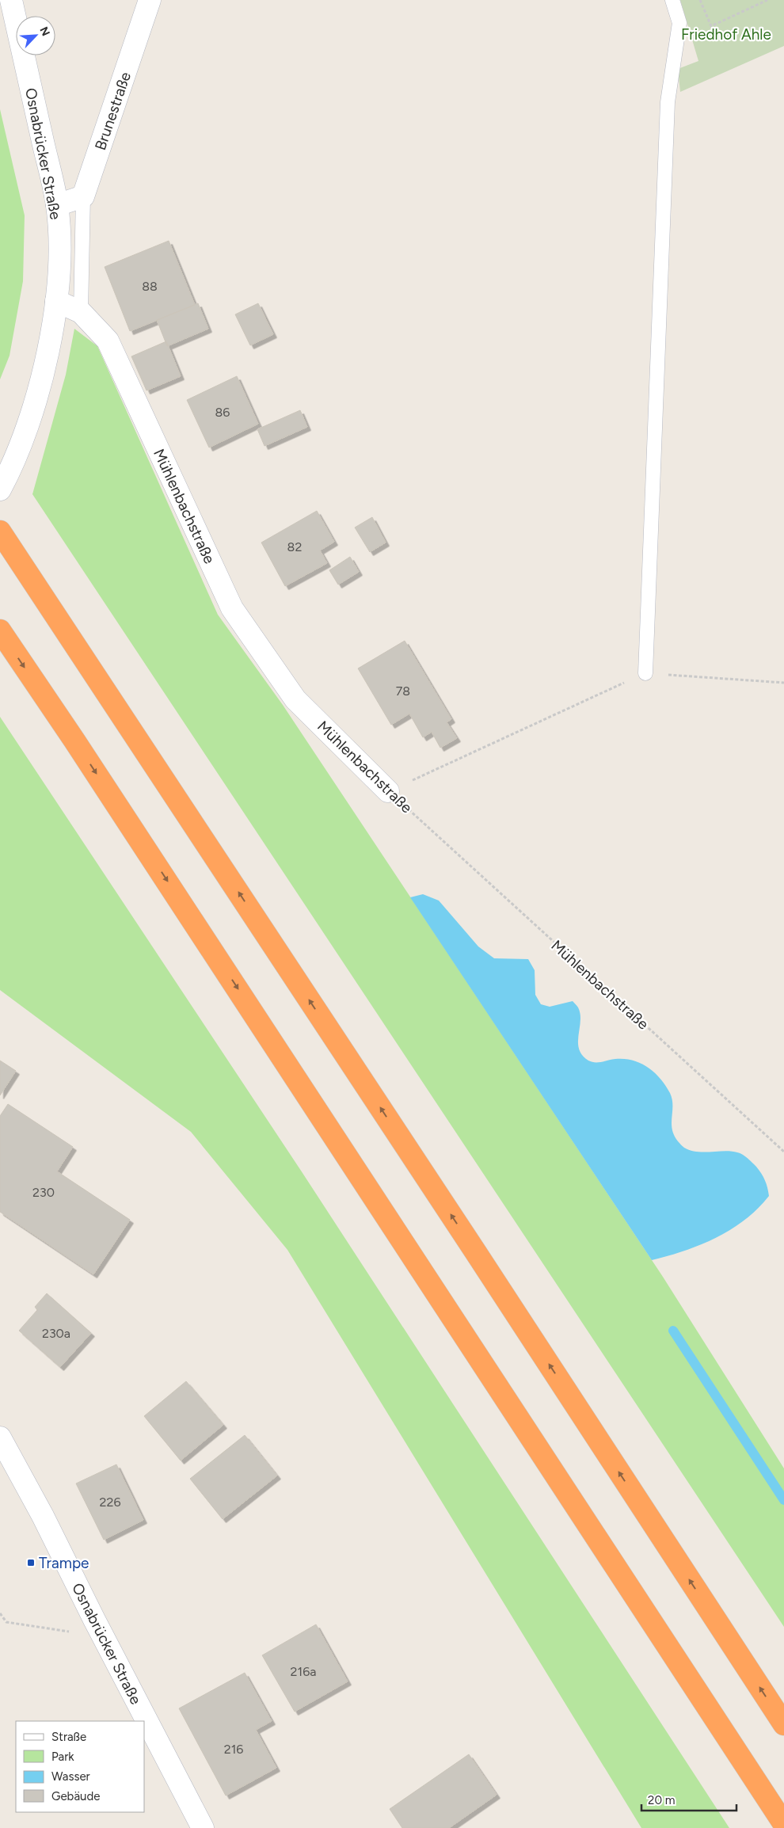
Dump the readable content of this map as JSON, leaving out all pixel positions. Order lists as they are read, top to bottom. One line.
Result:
{"streets":{"main road":["Brunestraße","Osnabrücker Straße","Mühlenbachstraße"]},"crossings":[["Osnabrücker Straße","Mühlenbachstraße"]],"parks":["Friedhof Ahle"],"places":{"transit":["Trampe"]},"house_numbers":["88","86","82","78","230","230a","226","216a","216"],"legend":["Straße","Park","Wasser","Gebäude"],"scale_bar":"20 m","north":"top right"}
